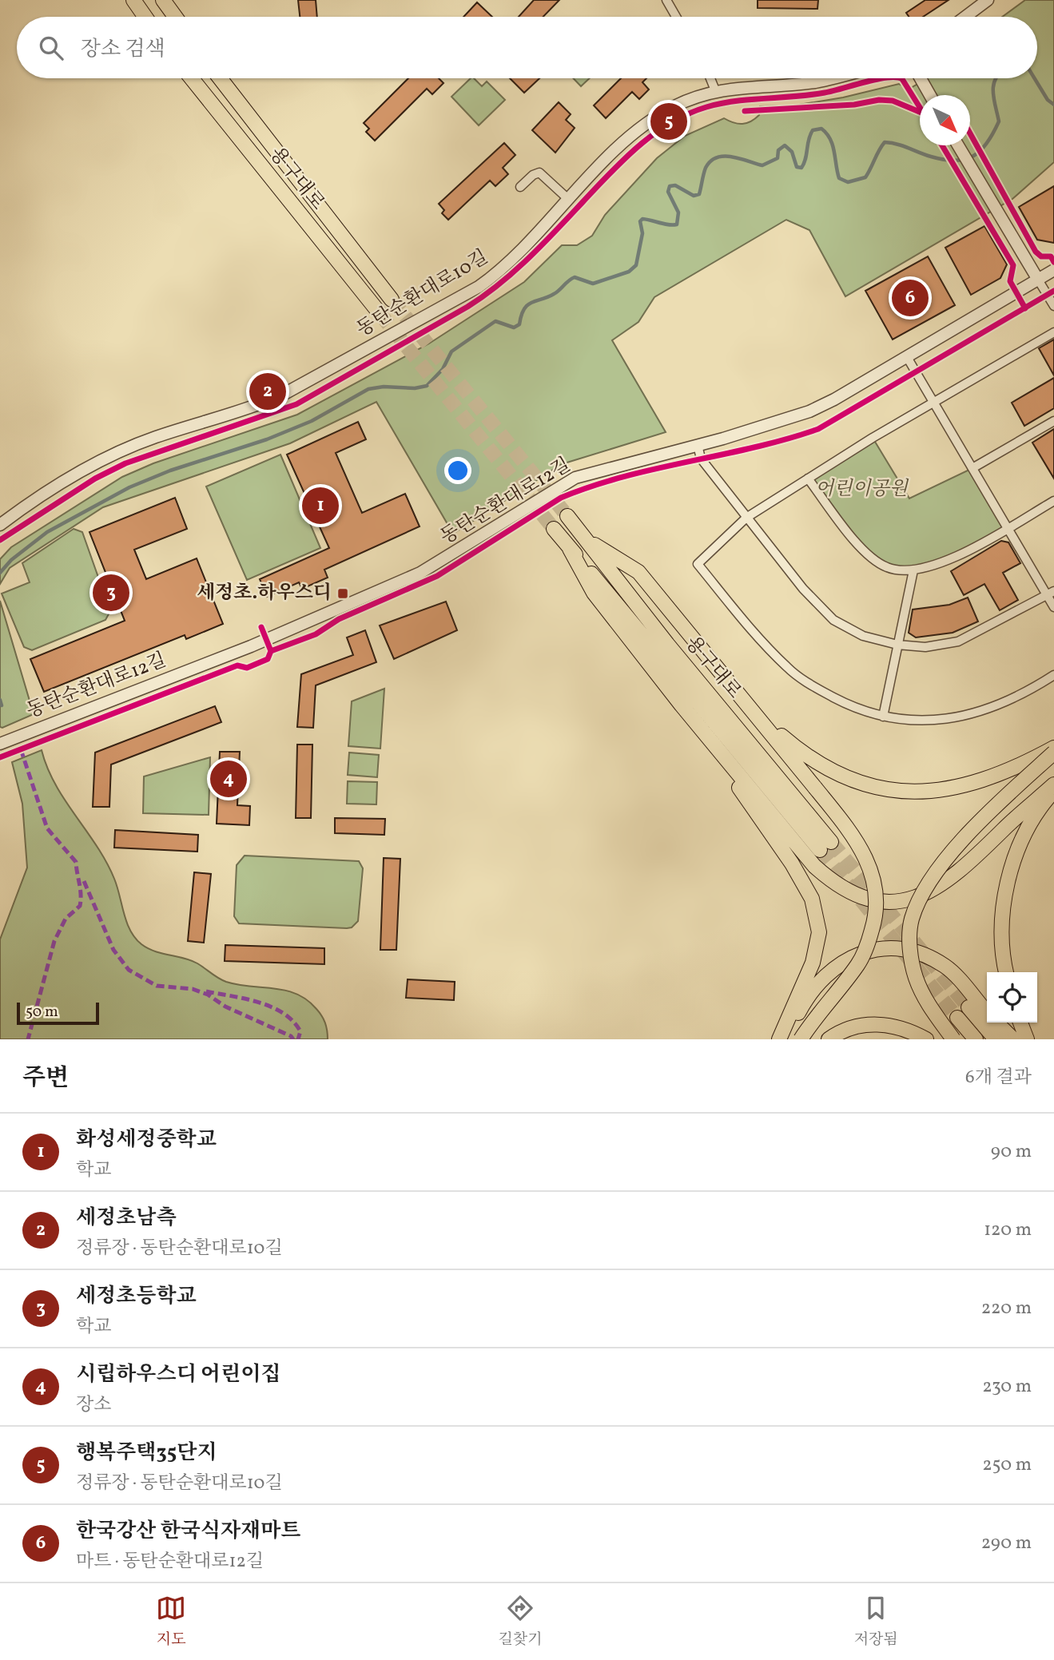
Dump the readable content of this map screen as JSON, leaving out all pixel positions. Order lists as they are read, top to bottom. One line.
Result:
{"streets":{"highway":["용구대로"],"street":["동탄순환대로10길","동탄순환대로12길"]},"parks":["어린이공원"],"places":{"transit":["세정초.하우스디"]},"scale_bar":"50 m","north":"bottom right","page":{"search":"장소 검색","pins":["5","6","2","1","3","4"],"scale":"50 m","heading":["주변","6개 결과"],"list":[{"mark":"1","name":"화성세정중학교","note":"학교","value":"90 m"},{"mark":"2","name":"세정초남측","note":"정류장 · 동탄순환대로10길","value":"120 m"},{"mark":"3","name":"세정초등학교","note":"학교","value":"220 m"},{"mark":"4","name":"시립하우스디 어린이집","note":"장소","value":"230 m"},{"mark":"5","name":"행복주택35단지","note":"정류장 · 동탄순환대로10길","value":"250 m"},{"mark":"6","name":"한국강산 한국식자재마트","note":"마트 · 동탄순환대로12길","value":"290 m"}],"nav":["지도","길찾기","저장됨"]}}
